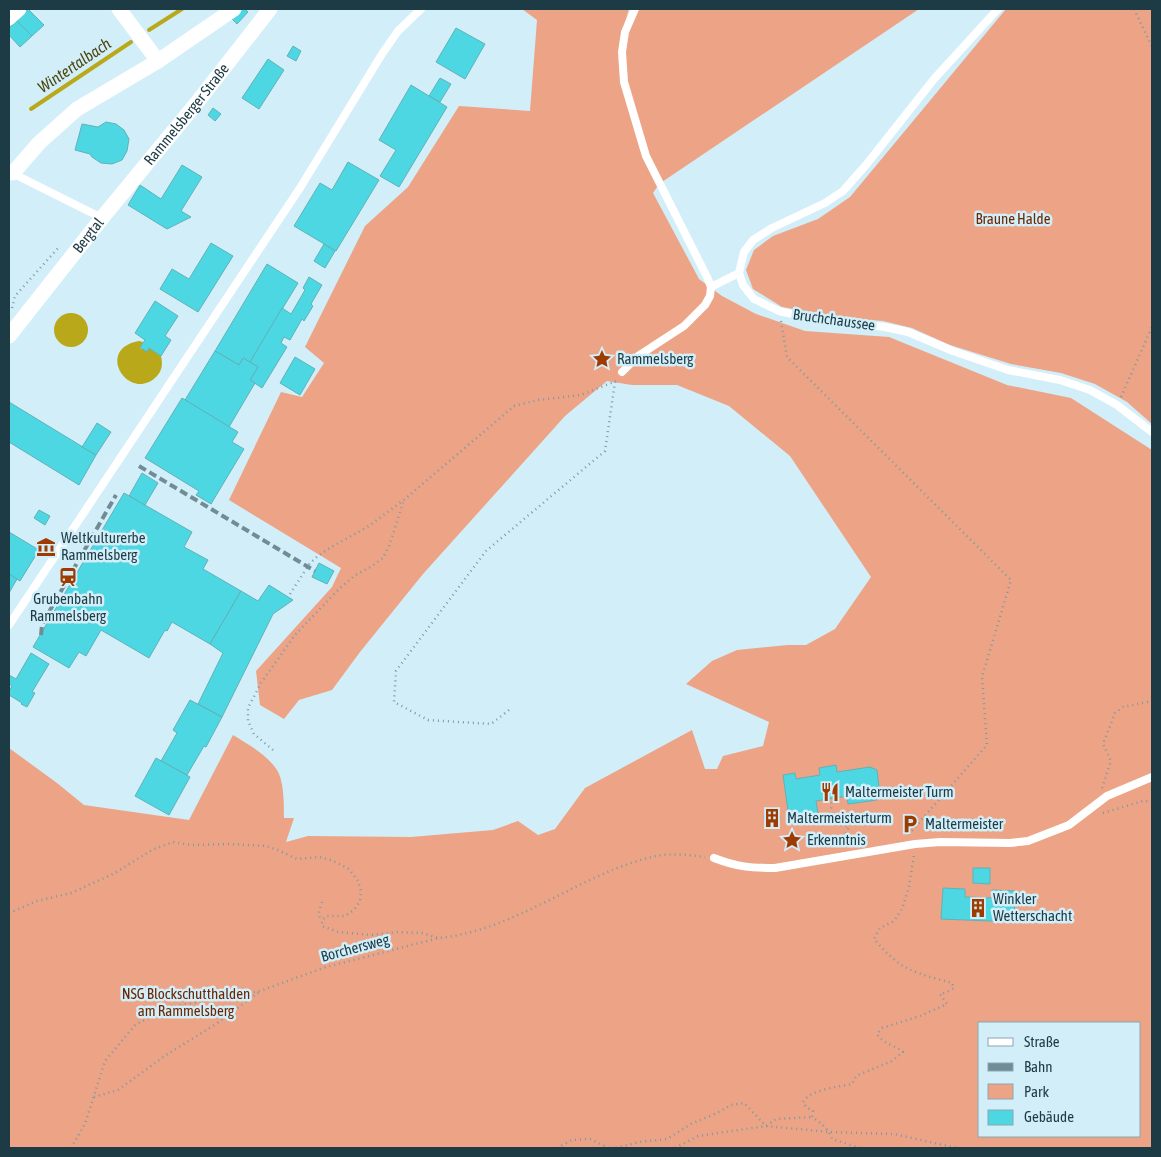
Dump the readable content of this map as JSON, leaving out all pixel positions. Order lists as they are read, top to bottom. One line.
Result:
{"streets":{"street":["Rammelsberger Straße","Bergtal"],"lane":["Bruchchaussee"],"path":["Borchersweg"]},"crossings":[["Rammelsberger Straße","Bergtal"]],"water":["Wintertalbach"],"parks":["Braune Halde","NSG Blockschutthalden am Rammelsberg"],"places":{"place":["Rammelsberg","Erkenntnis"],"museum":["Weltkulturerbe Rammelsberg"],"station":["Grubenbahn Rammelsberg"],"restaurant":["Maltermeister Turm"],"building":["Maltermeisterturm","Winkler Wetterschacht"],"parking":["Maltermeister"]},"legend":["Straße","Bahn","Park","Gebäude"]}
